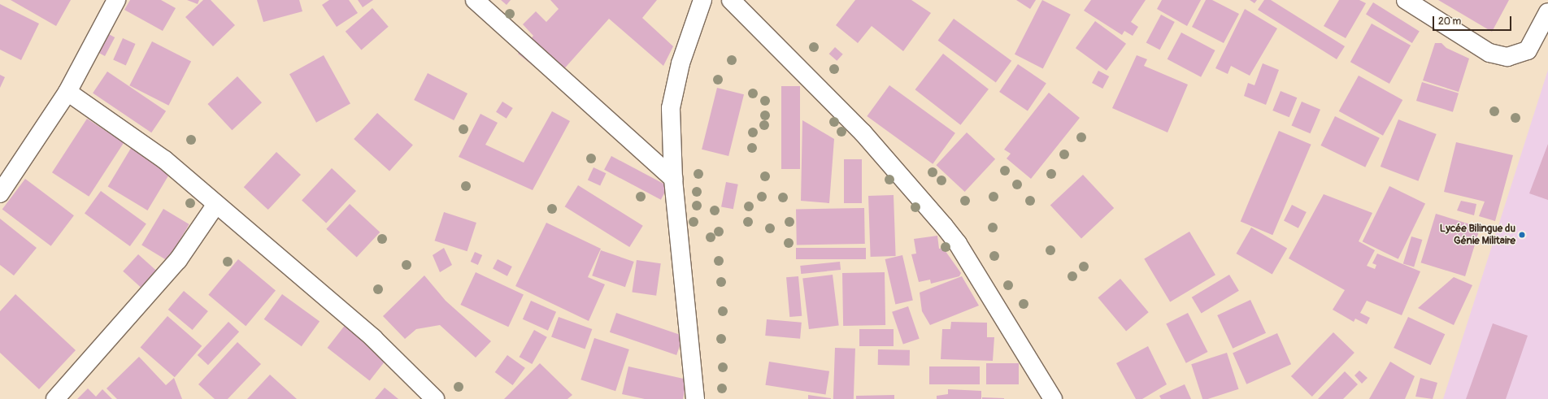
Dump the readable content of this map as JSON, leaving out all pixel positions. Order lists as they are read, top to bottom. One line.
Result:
{"places":["Lycée Bilingue du Génie Militaire"],"scale_bar":"20 m"}
